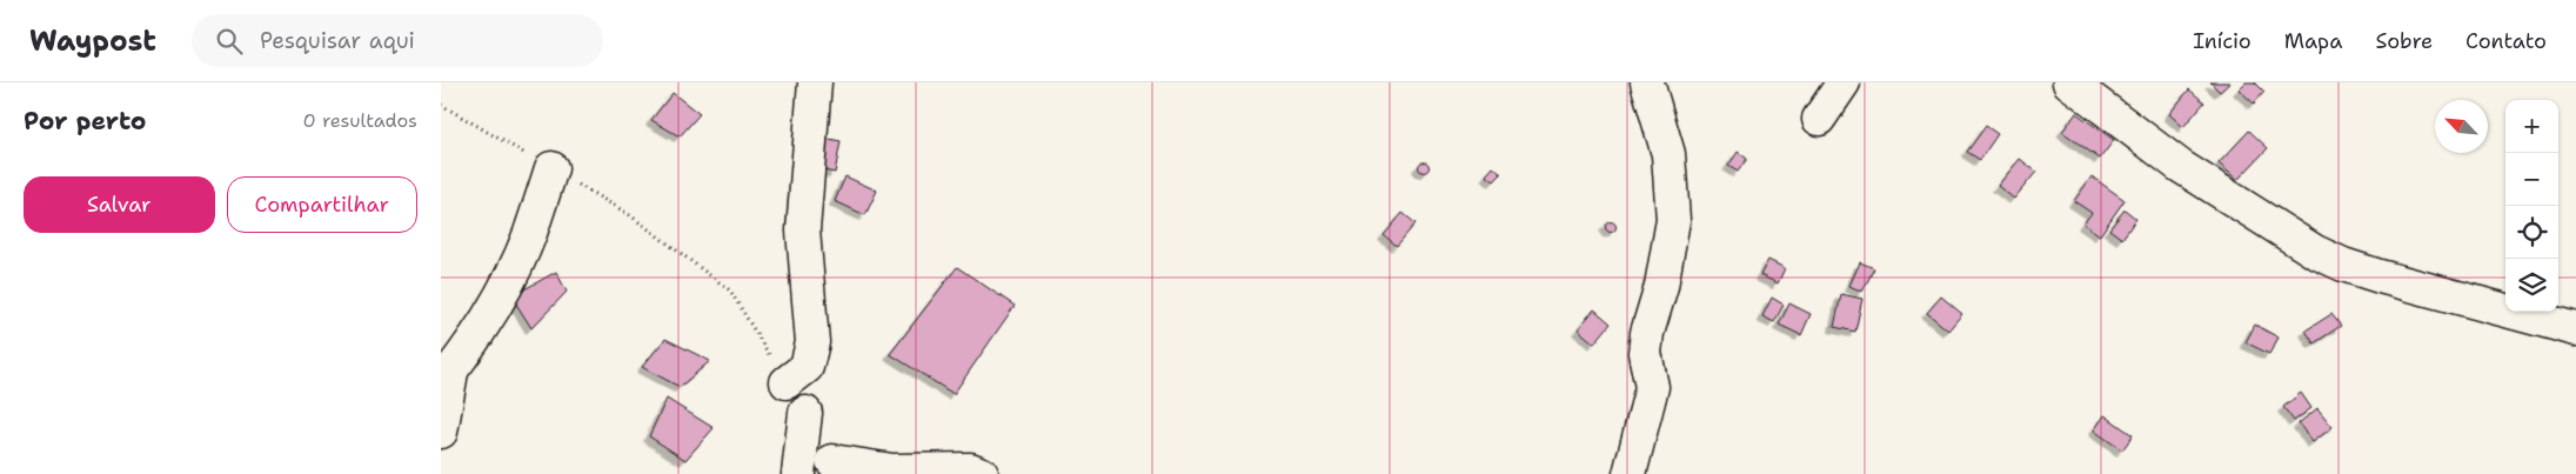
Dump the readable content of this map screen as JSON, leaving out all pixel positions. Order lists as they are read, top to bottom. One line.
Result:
{"north":"top left","page":{"header":"Waypost","search":"Pesquisar aqui","nav":["Início","Mapa","Sobre","Contato"],"heading":["Por perto","0 resultados"],"map_buttons":["+","−"],"buttons":["Salvar","Compartilhar"]}}
